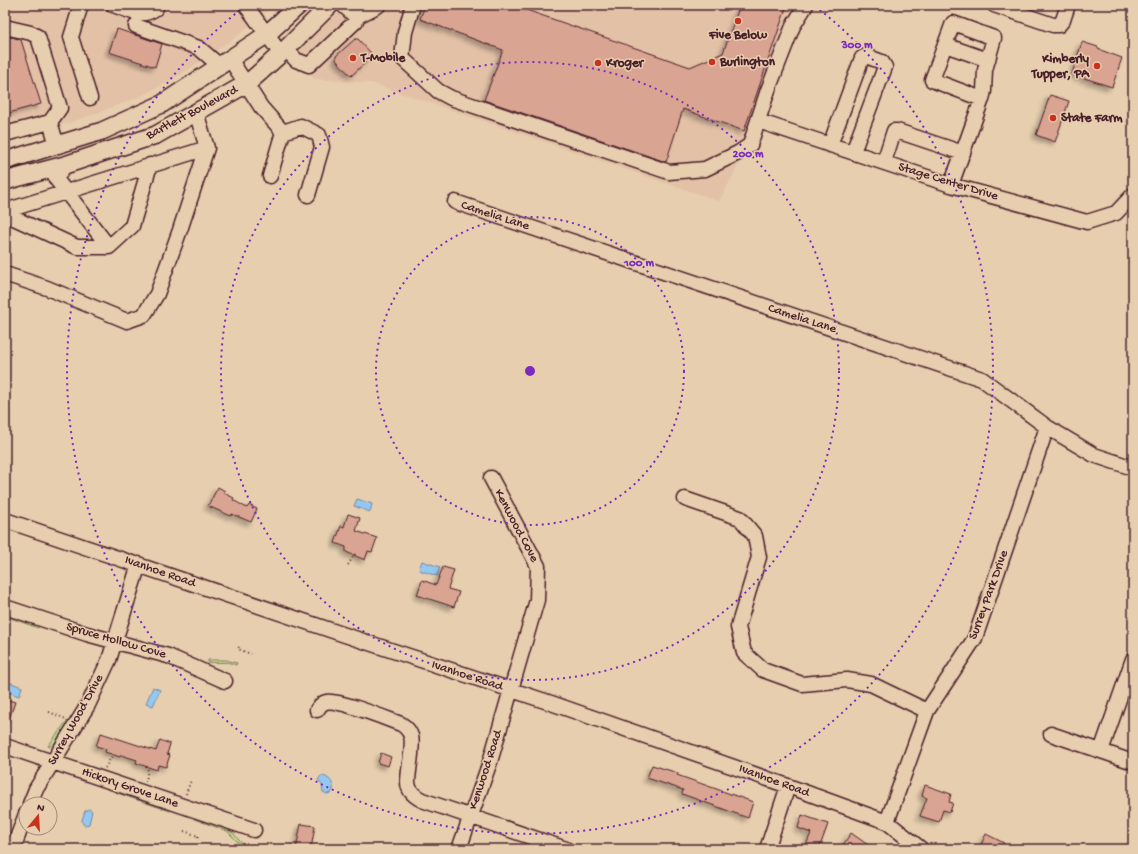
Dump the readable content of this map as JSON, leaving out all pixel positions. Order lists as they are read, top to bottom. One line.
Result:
{"streets":{"main road":["Bartlett Boulevard"],"street":["Stage Center Drive","Camelia Lane","Kenwood Cove","Ivanhoe Road","Surrey Park Drive","Spruce Hollow Cove","Surrey Wood Drive","Kenwood Road","Hickory Grove Lane"]},"crossings":[["Camelia Lane","Surrey Park Drive"],["Kenwood Cove","Ivanhoe Road"],["Kenwood Cove","Kenwood Road"],["Ivanhoe Road","Surrey Park Drive"],["Ivanhoe Road","Surrey Wood Drive"],["Ivanhoe Road","Kenwood Road"],["Spruce Hollow Cove","Surrey Wood Drive"],["Surrey Wood Drive","Hickory Grove Lane"]],"places":["Five Below","T-Mobile","Burlington","Kroger","Kimberly Tupper, PA","State Farm"],"north":"top","rings":["300 m","200 m","100 m"]}
